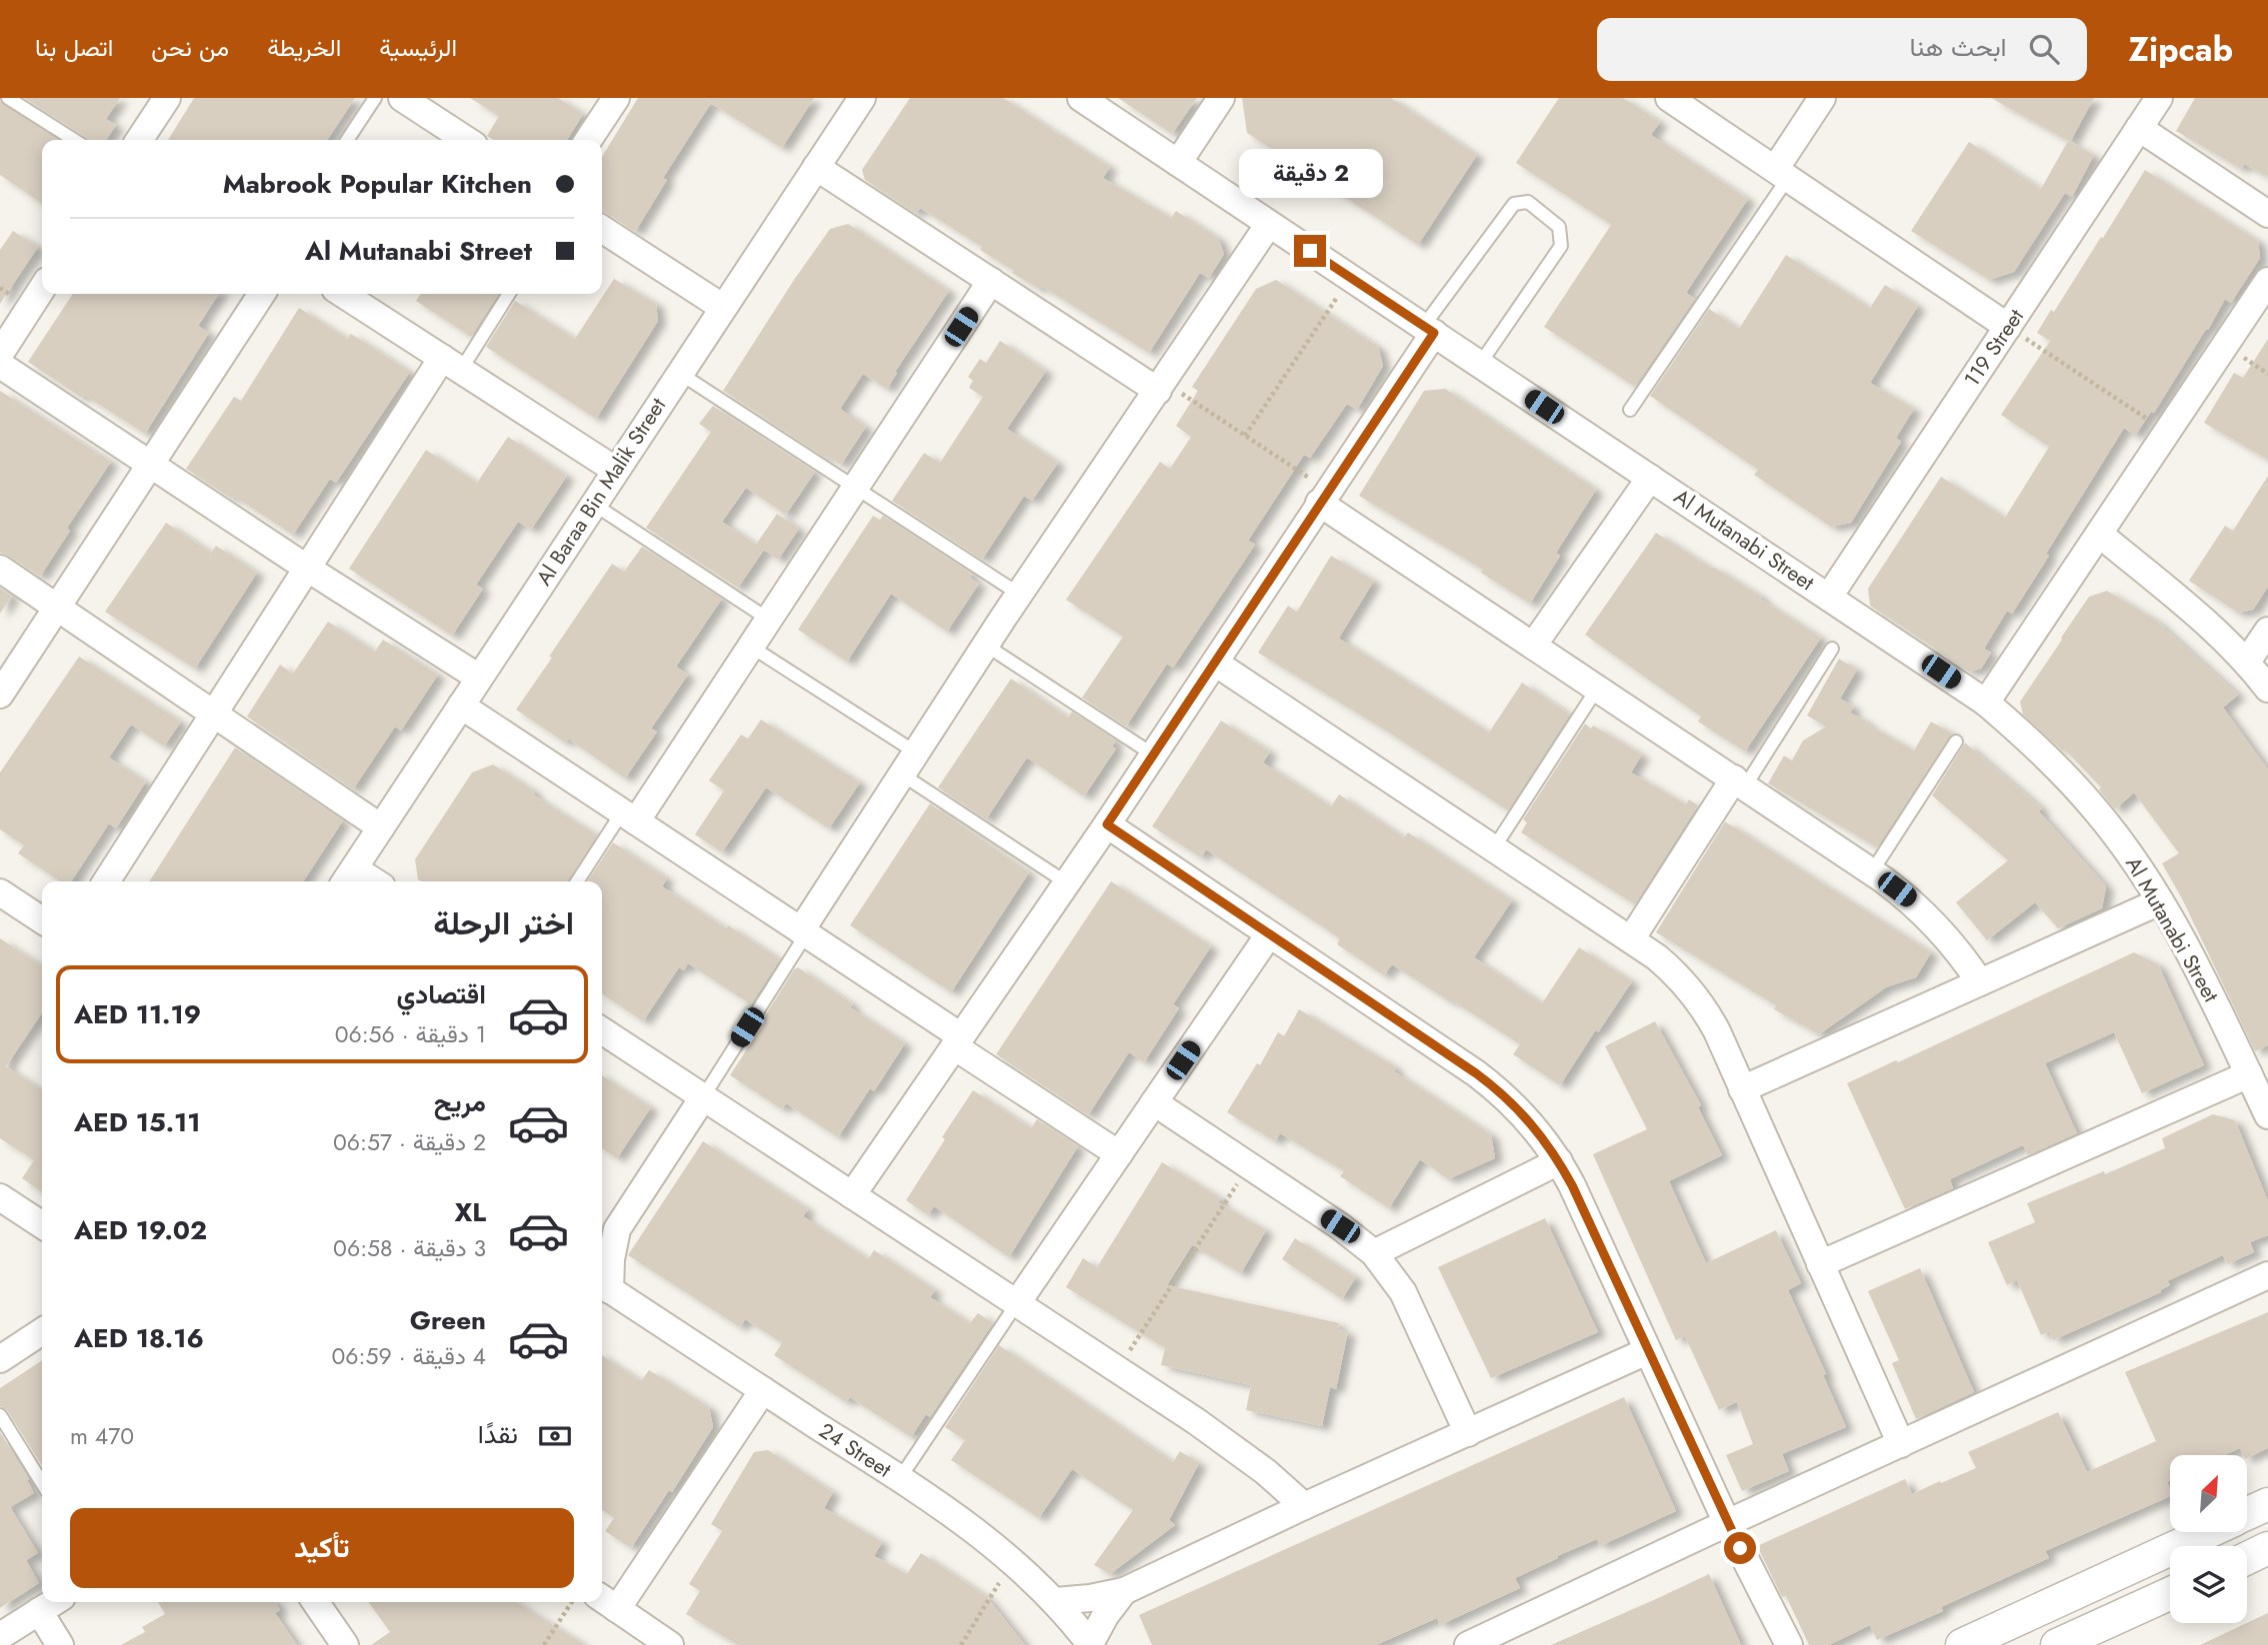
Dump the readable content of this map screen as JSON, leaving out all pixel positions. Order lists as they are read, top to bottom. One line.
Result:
{"streets":{"street":["119 Street","Al Baraa Bin Malik Street","Al Mutanabi Street","24 Street"]},"crossings":[["119 Street","Al Mutanabi Street"]],"north":"top right","page":{"header":"Zipcab","search":"ابحث هنا","nav":["الرئيسية","الخريطة","من نحن","اتصل بنا"],"banner":["Mabrook Popular Kitchen","Al Mutanabi Street"],"bubble":"2 دقيقة","heading":"اختر الرحلة","list":[{"name":"اقتصادي","note":"1 دقيقة · 06:56","value":"AED 11.19"},{"name":"مريح","note":"2 دقيقة · 06:57","value":"AED 15.11"},{"name":"XL","note":"3 دقيقة · 06:58","value":"AED 19.02"},{"name":"Green","note":"4 دقيقة · 06:59","value":"AED 18.16"}],"pay":["نقدًا","470 m"],"buttons":"تأكيد"}}
